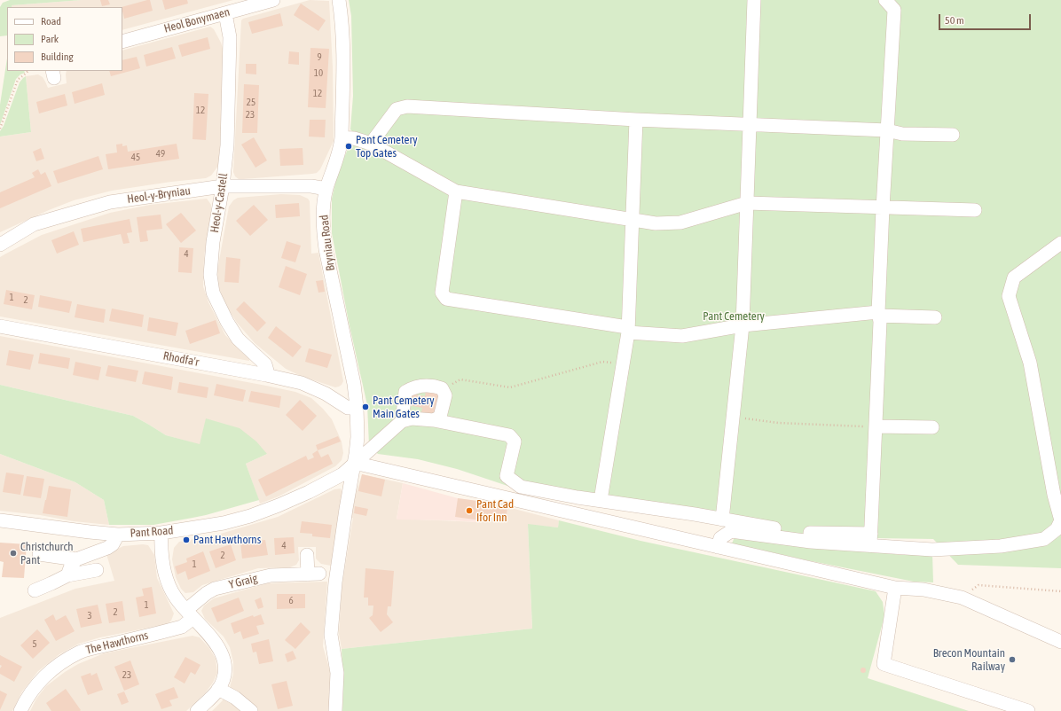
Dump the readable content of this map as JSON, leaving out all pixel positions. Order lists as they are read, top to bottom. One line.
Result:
{"streets":{"street":["Heol Bonymaen","Heol-y-Bryniau","Heol-y-Castell","Bryniau Road","Rhodfa'r","Pant Road","Y Graig","The Hawthorns"]},"crossings":[["Heol Bonymaen","Heol-y-Castell"],["Heol-y-Bryniau","Heol-y-Castell"],["Heol-y-Bryniau","Bryniau Road"],["Heol-y-Castell","Rhodfa'r"],["Bryniau Road","Rhodfa'r"],["Bryniau Road","Pant Road"],["Y Graig","The Hawthorns"]],"parks":["Pant Cemetery"],"places":["Pant Cemetery Top Gates","Pant Cemetery Main Gates","Pant Cad Ifor Inn","Pant Hawthorns","Christchurch Pant","Brecon Mountain Railway"],"house_numbers":["9","10","12","25","12","23","49","45","4","1","2","4","2","1","6","1","2","3","5","23"],"legend":["Road","Park","Building"],"scale_bar":"50 m"}
